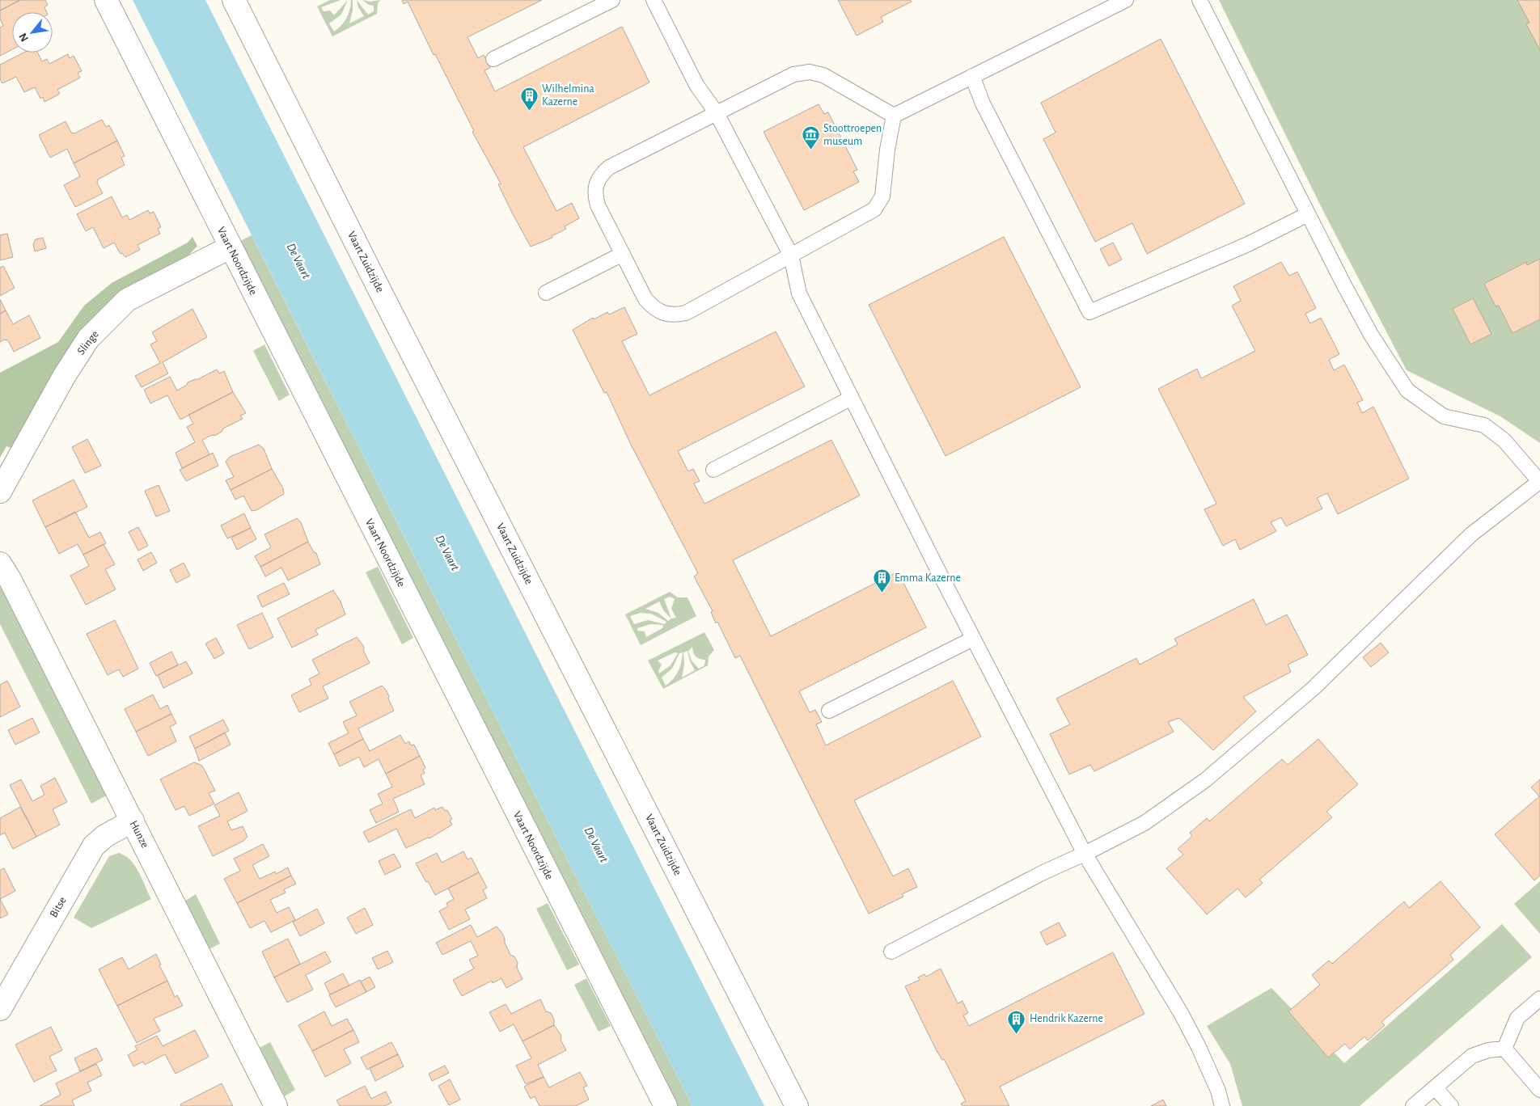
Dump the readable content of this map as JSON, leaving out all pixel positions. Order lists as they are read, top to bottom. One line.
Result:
{"streets":{"street":["Vaart Noordzijde","Vaart Zuidzijde","Slinge","Hunze","Bitse"]},"crossings":[["Vaart Noordzijde","Slinge"],["Hunze","Bitse"]],"water":["De Vaart"],"places":{"building":["Wilhelmina Kazerne","Emma Kazerne","Hendrik Kazerne"],"museum":["Stoottroepen museum"]},"north":"bottom left"}
